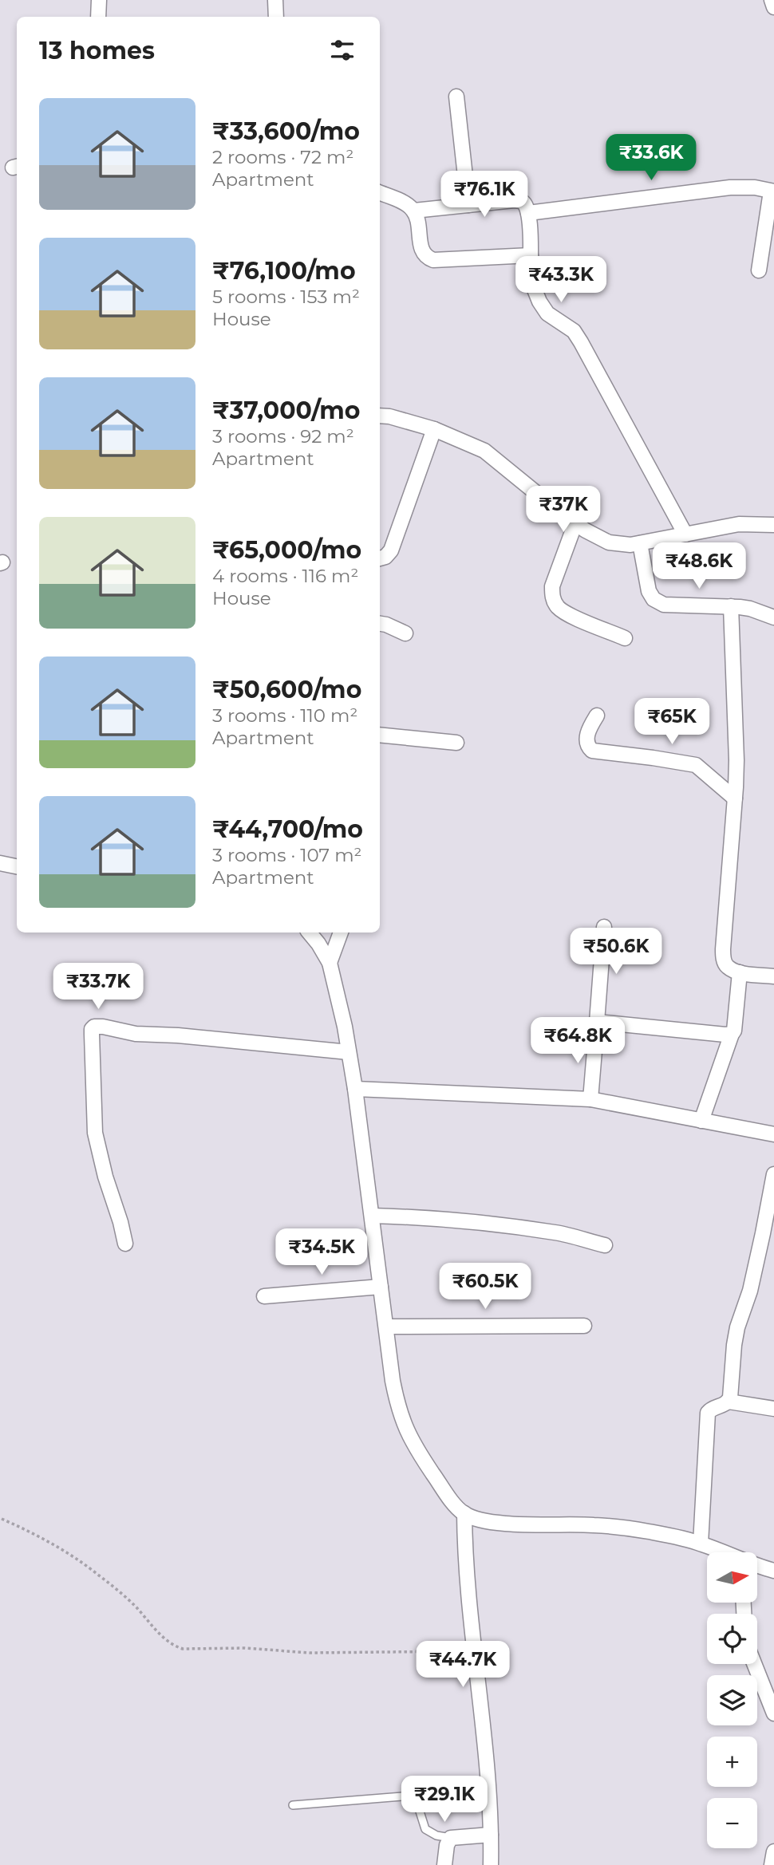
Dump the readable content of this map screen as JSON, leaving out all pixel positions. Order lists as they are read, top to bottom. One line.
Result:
{"north":"right","page":{"heading":"13 homes","list":[{"name":"₹33,600/mo","note":"2 rooms · 72 m² · Apartment"},{"name":"₹76,100/mo","note":"5 rooms · 153 m² · House"},{"name":"₹37,000/mo","note":"3 rooms · 92 m² · Apartment"},{"name":"₹65,000/mo","note":"4 rooms · 116 m² · House"},{"name":"₹50,600/mo","note":"3 rooms · 110 m² · Apartment"},{"name":"₹44,700/mo","note":"3 rooms · 107 m² · Apartment"}],"price":["₹33.6K","₹76.1K","₹43.3K","₹37K","₹48.6K","₹65K","₹50.6K","₹33.7K","₹64.8K","₹34.5K","₹60.5K","₹44.7K","₹29.1K"],"map_buttons":["+","−"]}}
